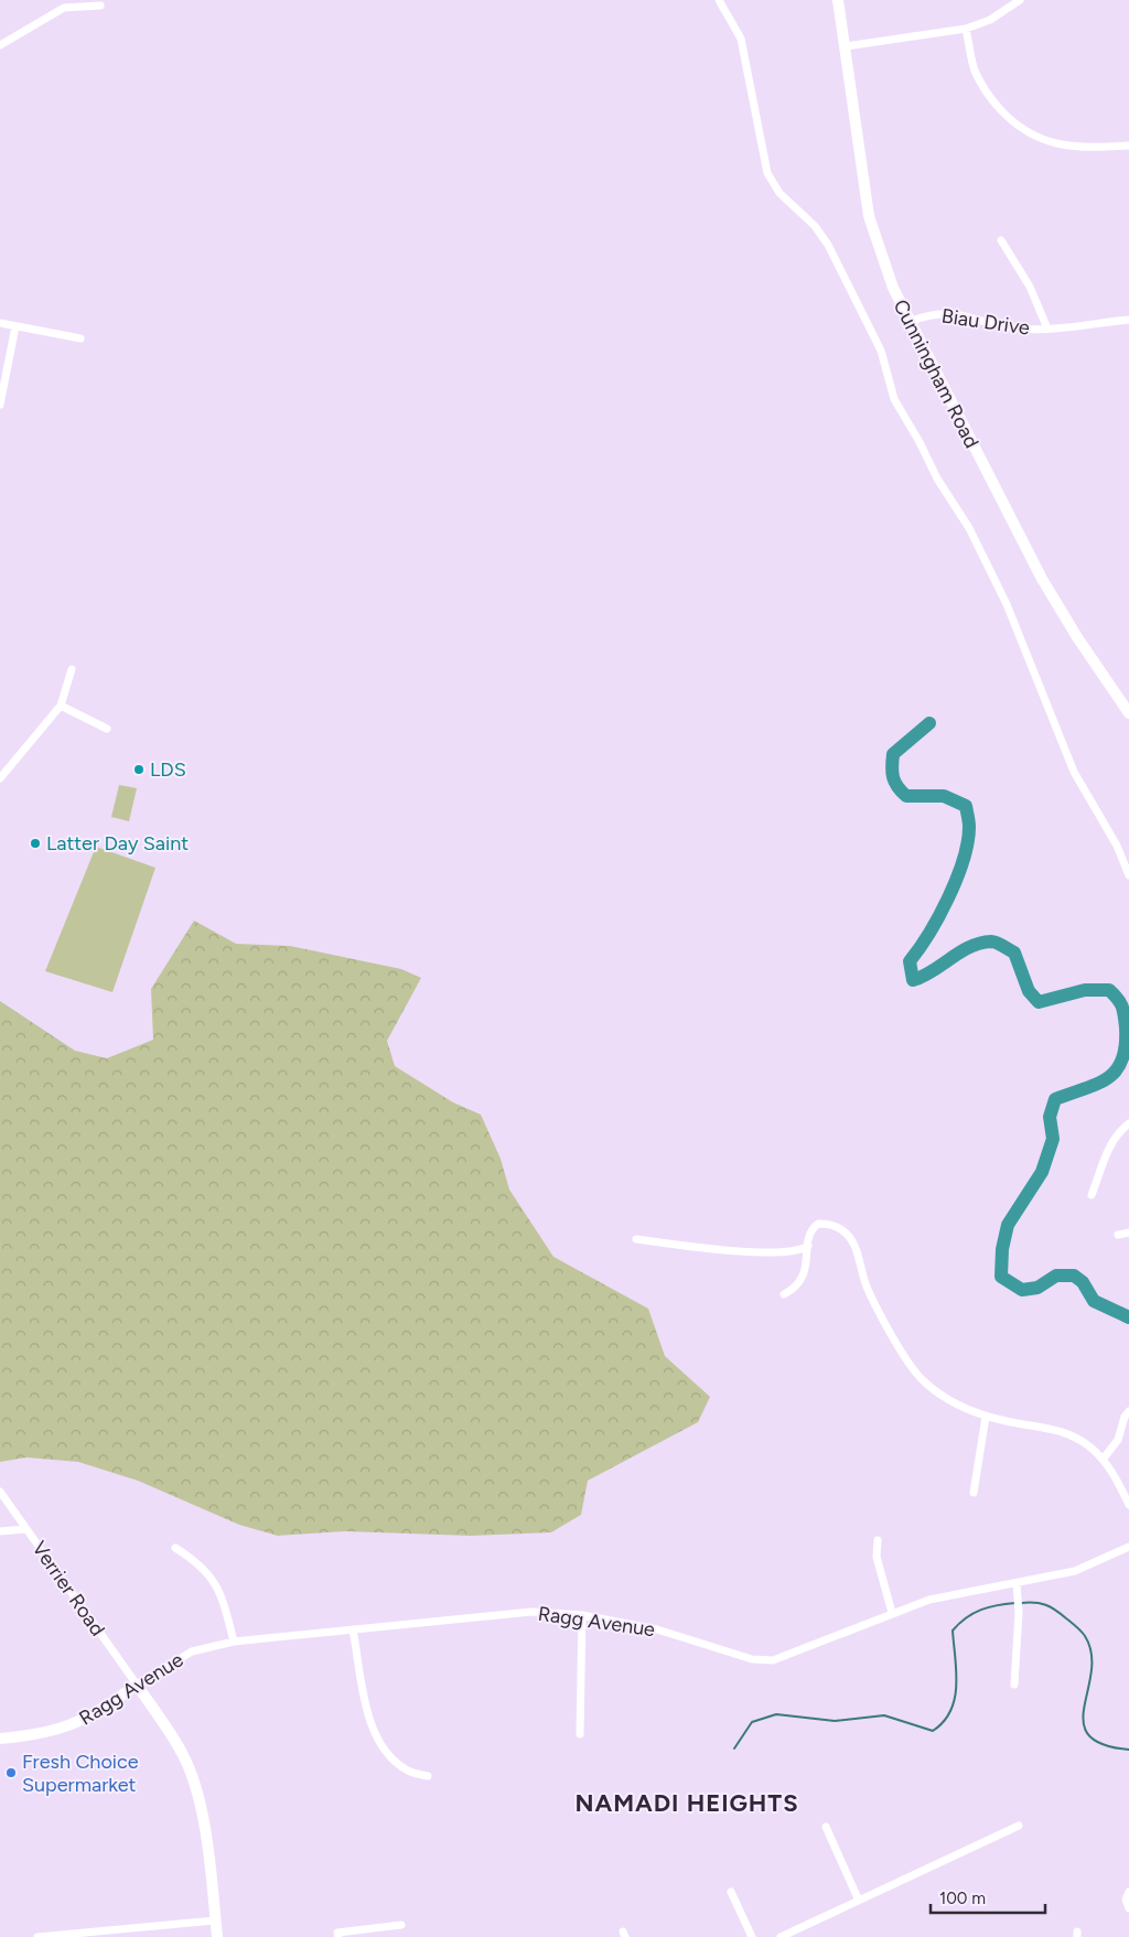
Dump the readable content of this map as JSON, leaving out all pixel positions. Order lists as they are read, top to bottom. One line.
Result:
{"streets":{"main road":["Cunningham Road","Ragg Avenue"],"street":["Biau Drive","Verrier Road"]},"crossings":[["Biau Drive","Cunningham Road"],["Verrier Road","Ragg Avenue"]],"districts":["NAMADI HEIGHTS"],"places":["LDS","Latter Day Saint","Fresh Choice Supermarket"],"scale_bar":"100 m"}
